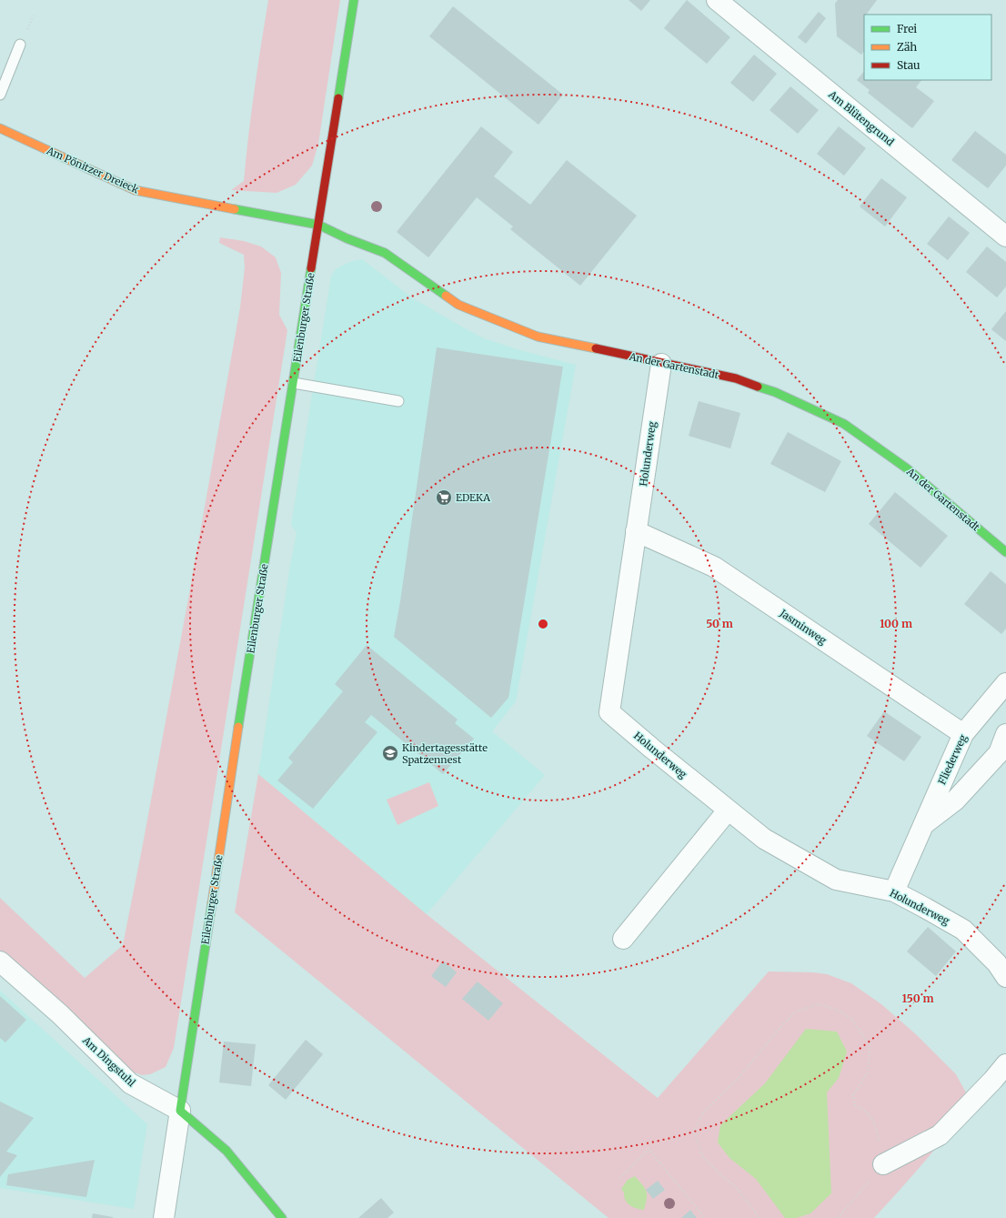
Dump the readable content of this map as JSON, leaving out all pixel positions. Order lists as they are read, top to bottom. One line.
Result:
{"streets":{"street":["Am Blütengrund","Am Pönitzer Dreieck","Eilenburger Straße","An der Gartenstadt","Holunderweg","Jasminweg","Fliederweg","Am Dingstuhl"]},"crossings":[["Am Pönitzer Dreieck","Eilenburger Straße"],["Am Pönitzer Dreieck","An der Gartenstadt"],["Eilenburger Straße","An der Gartenstadt"],["Eilenburger Straße","Am Dingstuhl"],["An der Gartenstadt","Holunderweg"],["Holunderweg","Jasminweg"],["Holunderweg","Fliederweg"],["Jasminweg","Fliederweg"]],"places":{"supermarket":["EDEKA"],"school or university":["Kindertagesstätte Spatzennest"]},"legend":["Frei","Zäh","Stau"],"rings":["50 m","100 m","150 m"]}
